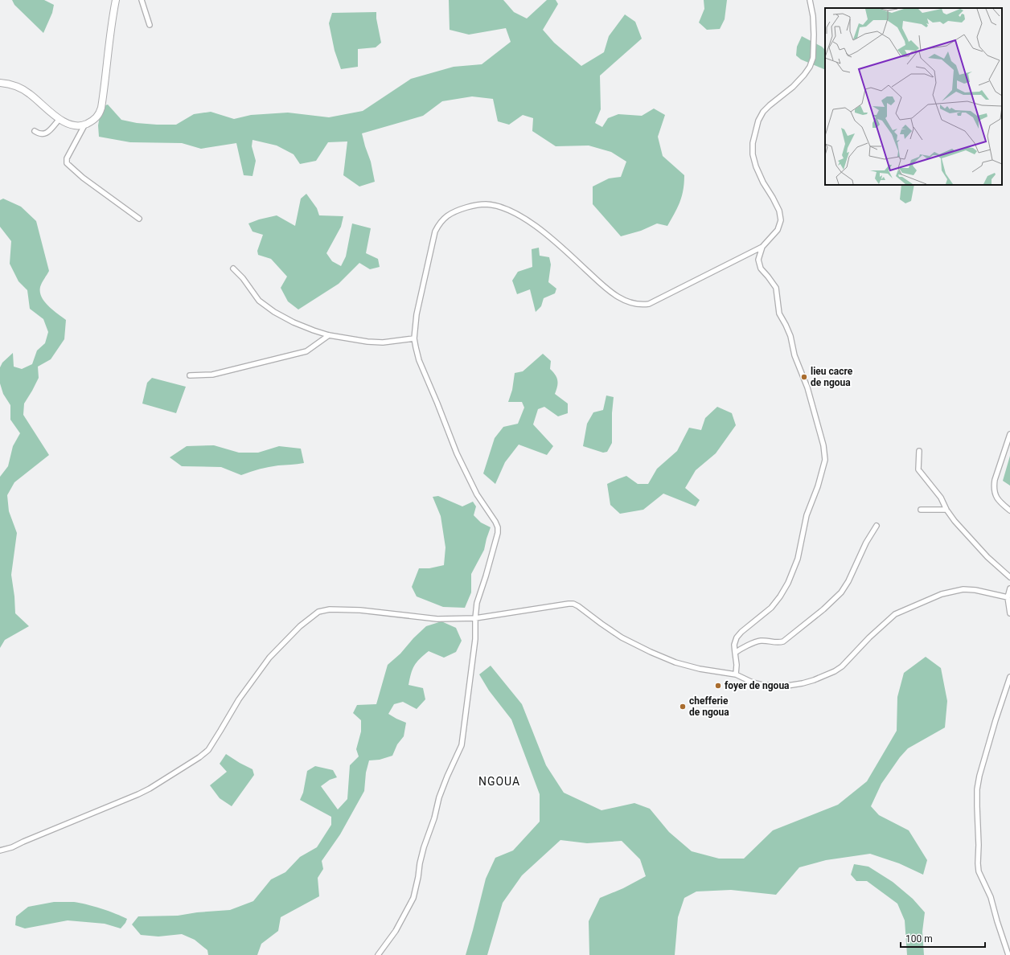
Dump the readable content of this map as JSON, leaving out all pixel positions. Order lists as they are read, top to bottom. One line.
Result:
{"districts":["NGOUA"],"places":["lieu cacre de ngoua","foyer de ngoua","chefferie de ngoua"],"scale_bar":"100 m"}
